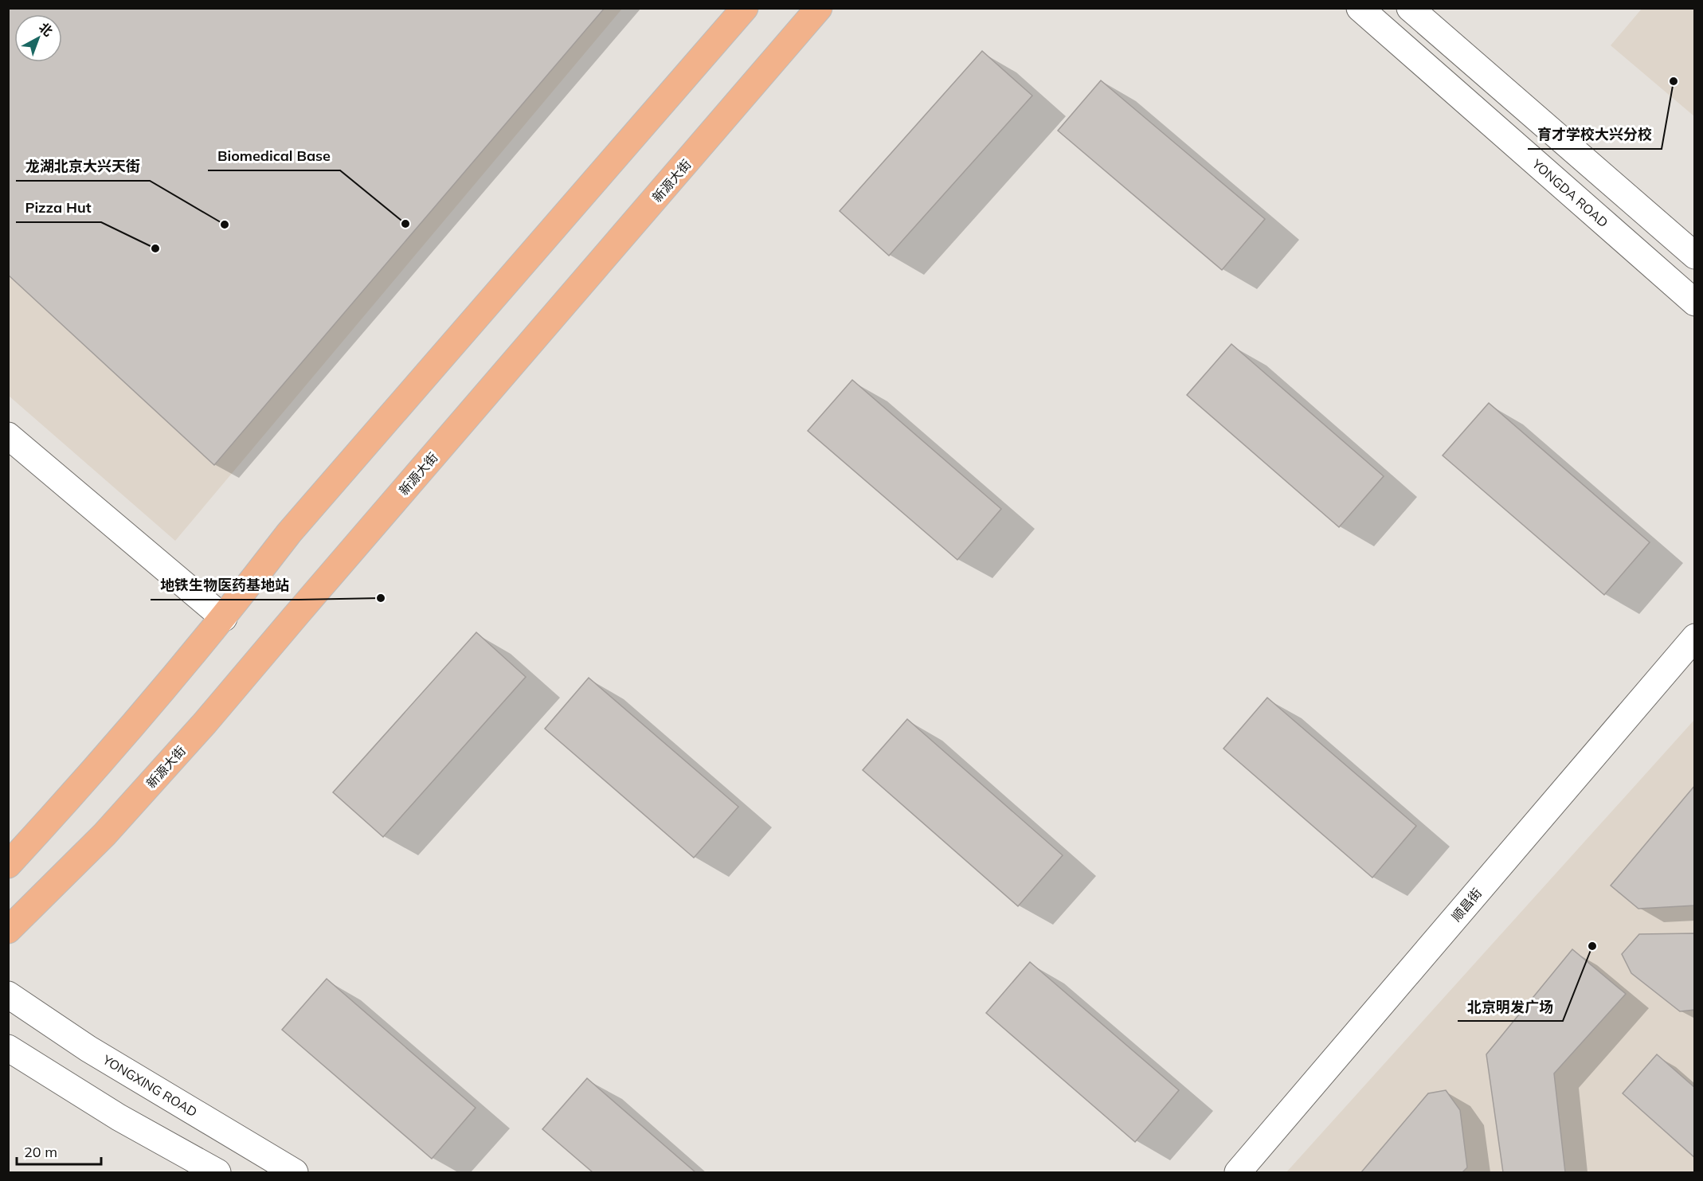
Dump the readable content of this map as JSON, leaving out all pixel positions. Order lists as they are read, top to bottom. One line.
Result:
{"streets":{"main road":["新源大街"],"street":["YONGDA ROAD","顺昌街","YONGXING ROAD"]},"places":["育才学校大兴分校","Biomedical Base","龙湖北京大兴天街","Pizza Hut","地铁生物医药基地站","北京明发广场"],"scale_bar":"20 m","north":"top right"}
